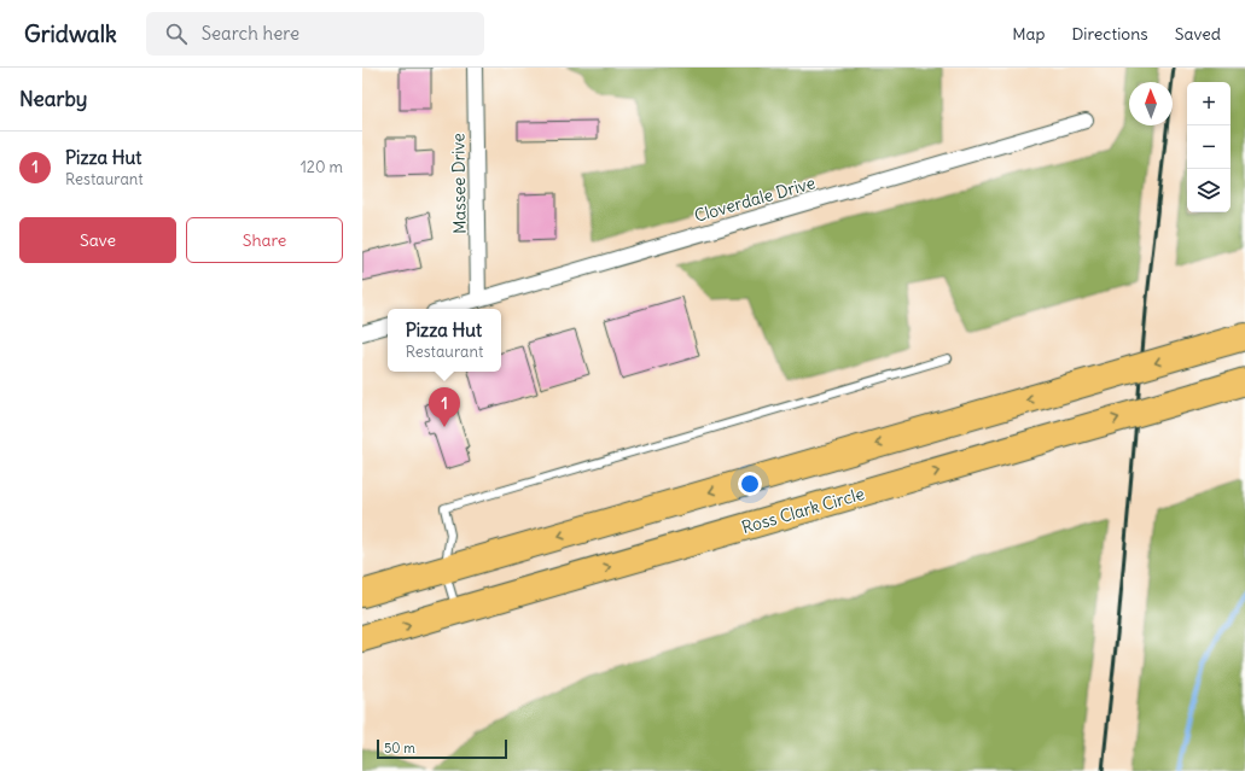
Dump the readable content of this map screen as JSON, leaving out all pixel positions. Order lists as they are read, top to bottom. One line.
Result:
{"streets":{"highway":["Ross Clark Circle"],"street":["Massee Drive","Cloverdale Drive"]},"crossings":[["Massee Drive","Cloverdale Drive"]],"scale_bar":"50 m","north":"top","page":{"header":"Gridwalk","search":"Search here","nav":["Map","Directions","Saved"],"heading":"Nearby","map_buttons":["+","−"],"list":[{"mark":"1","name":"Pizza Hut","note":"Restaurant","value":"120 m"}],"buttons":["Save","Share"],"popup":["Pizza Hut","Restaurant"],"pins":"1","scale":"50 m"}}
